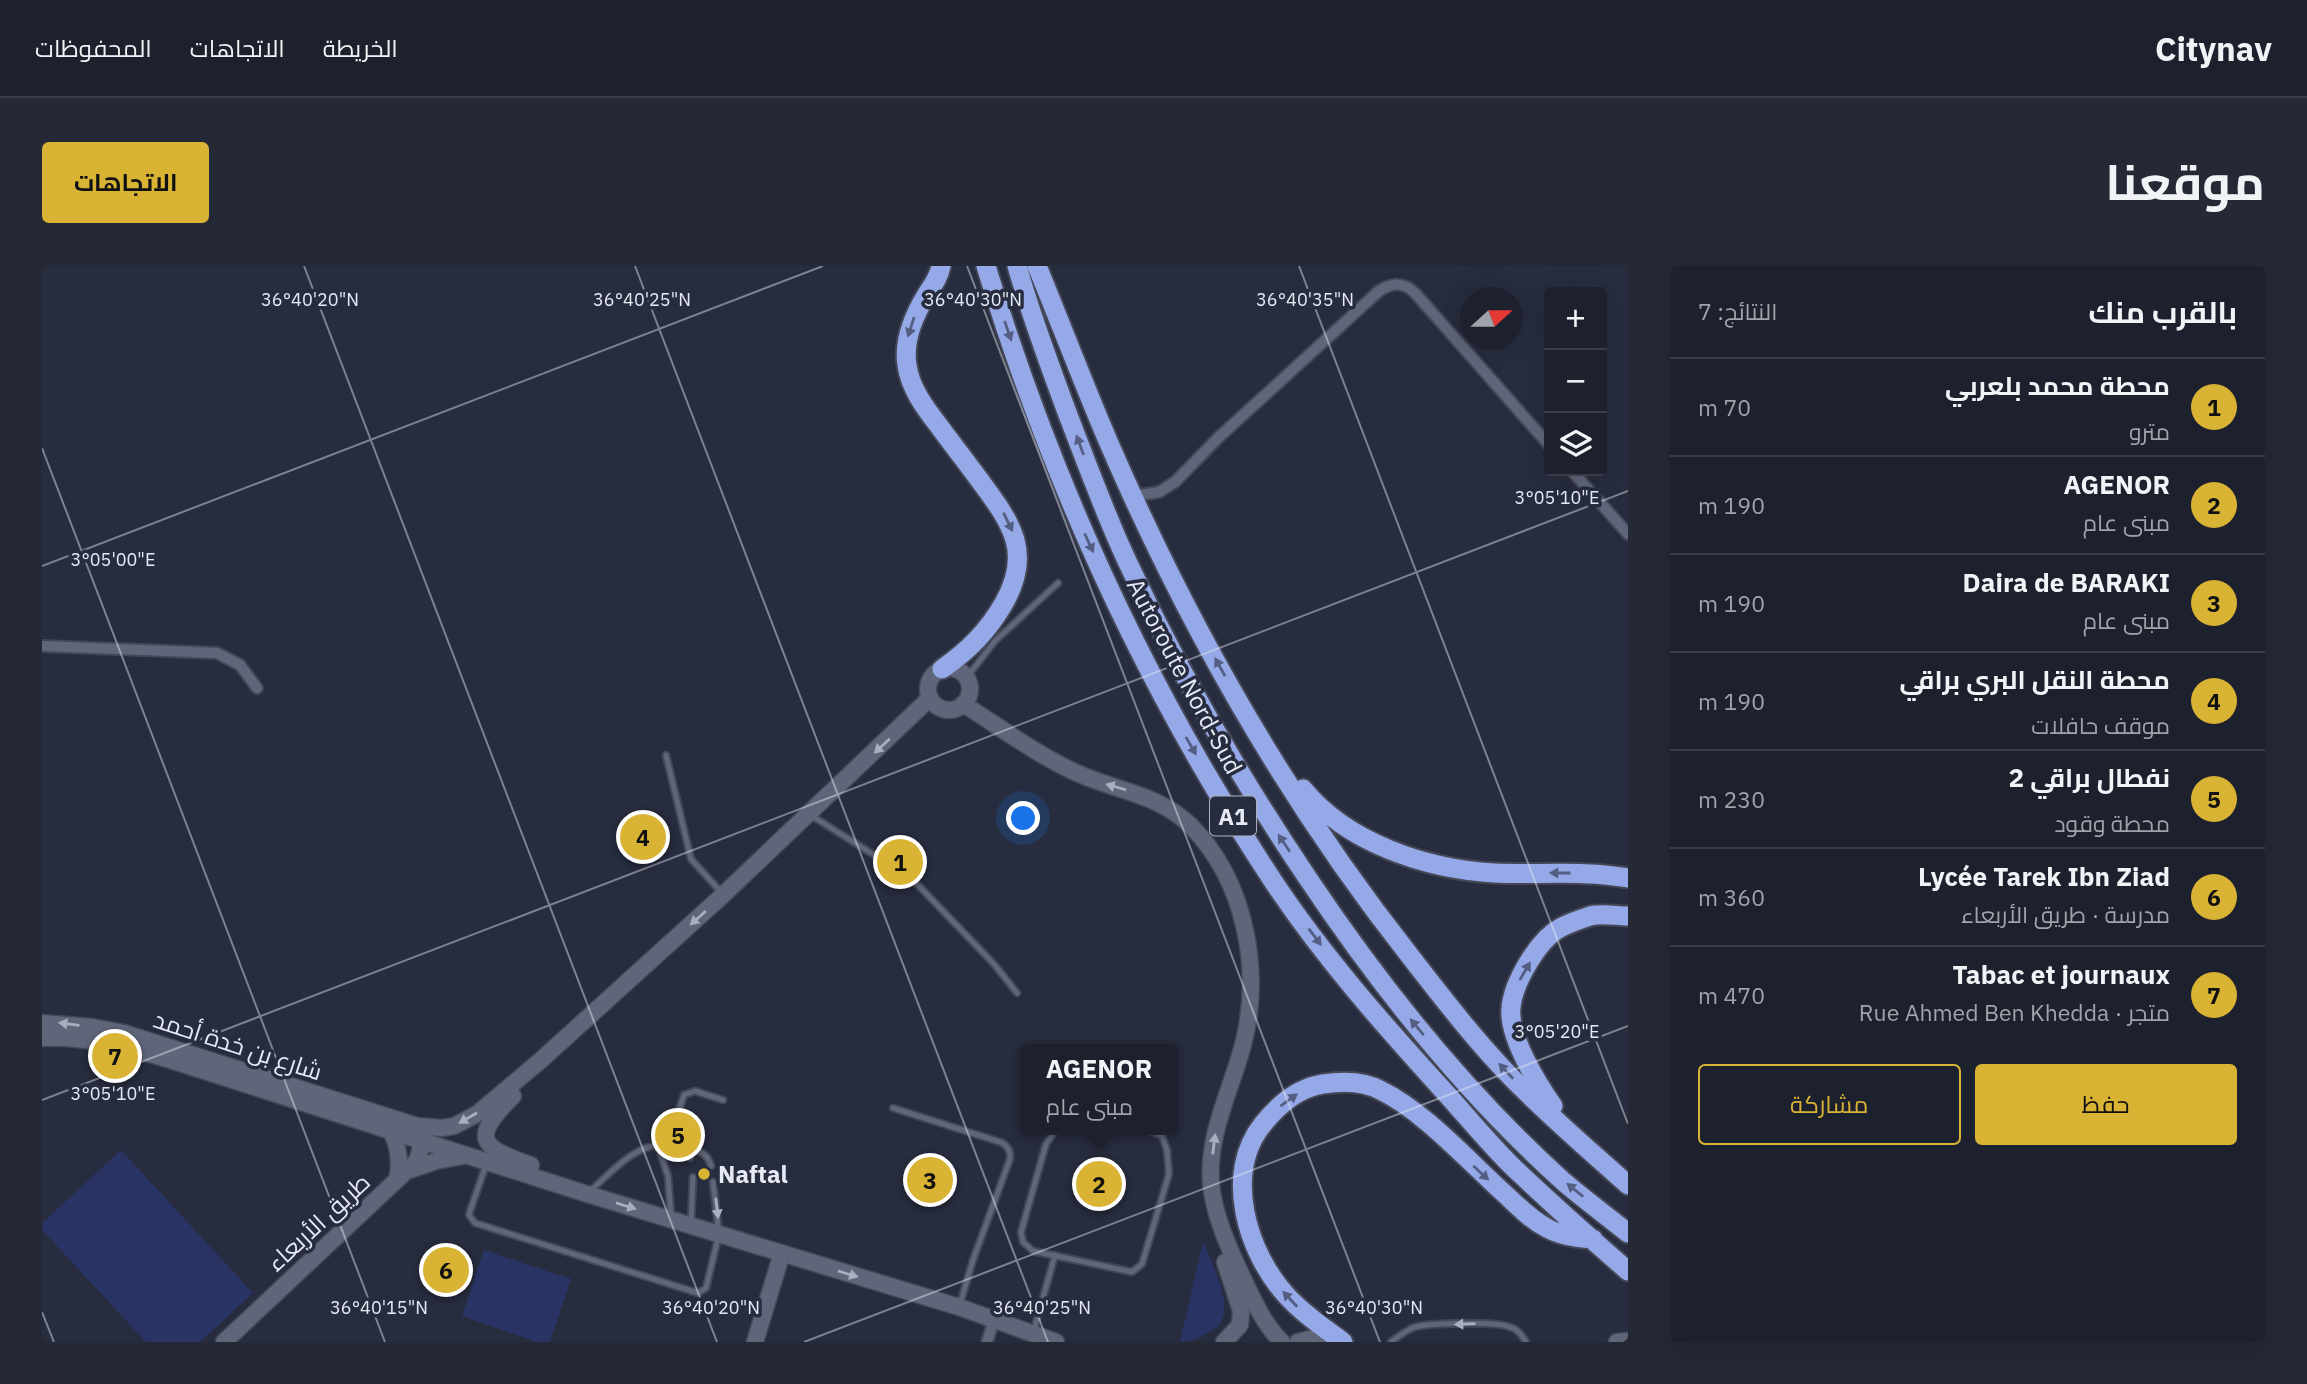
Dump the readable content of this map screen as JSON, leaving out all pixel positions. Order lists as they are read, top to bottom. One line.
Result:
{"streets":{"highway":["Autoroute Nord-Sud","A1"],"main road":["شارع بن خدة أحمد","طريق الأربعاء"]},"crossings":[["شارع بن خدة أحمد","طريق الأربعاء"]],"places":["Naftal"],"north":"right","page":{"header":"Citynav","nav":["الخريطة","الاتجاهات","المحفوظات"],"title":"موقعنا","buttons":["الاتجاهات",["حفظ","مشاركة"]],"heading":["بالقرب منك","النتائج: 7"],"map_buttons":["+","−"],"list":[{"mark":"1","name":"محطة محمد بلعربي","note":"مترو","value":"70 m"},{"mark":"2","name":"AGENOR","note":"مبنى عام","value":"190 m"},{"mark":"3","name":"Daira de BARAKI","note":"مبنى عام","value":"190 m"},{"mark":"4","name":"محطة النقل البري براقي","note":"موقف حافلات","value":"190 m"},{"mark":"5","name":"نفطال براقي 2","note":"محطة وقود","value":"230 m"},{"mark":"6","name":"Lycée Tarek Ibn Ziad","note":"مدرسة · طريق الأربعاء","value":"360 m"},{"mark":"7","name":"Tabac et journaux","note":"متجر · Rue Ahmed Ben Khedda","value":"470 m"}],"pins":["4","1","7","5","3","2","6"],"popup":["AGENOR","مبنى عام"]},"coordinates":["36°40'35\"N","36°40'20\"N","36°40'25\"N","36°40'30\"N","3°05'10\"E","3°05'00\"E","3°05'20\"E","36°40'15\"N"]}
